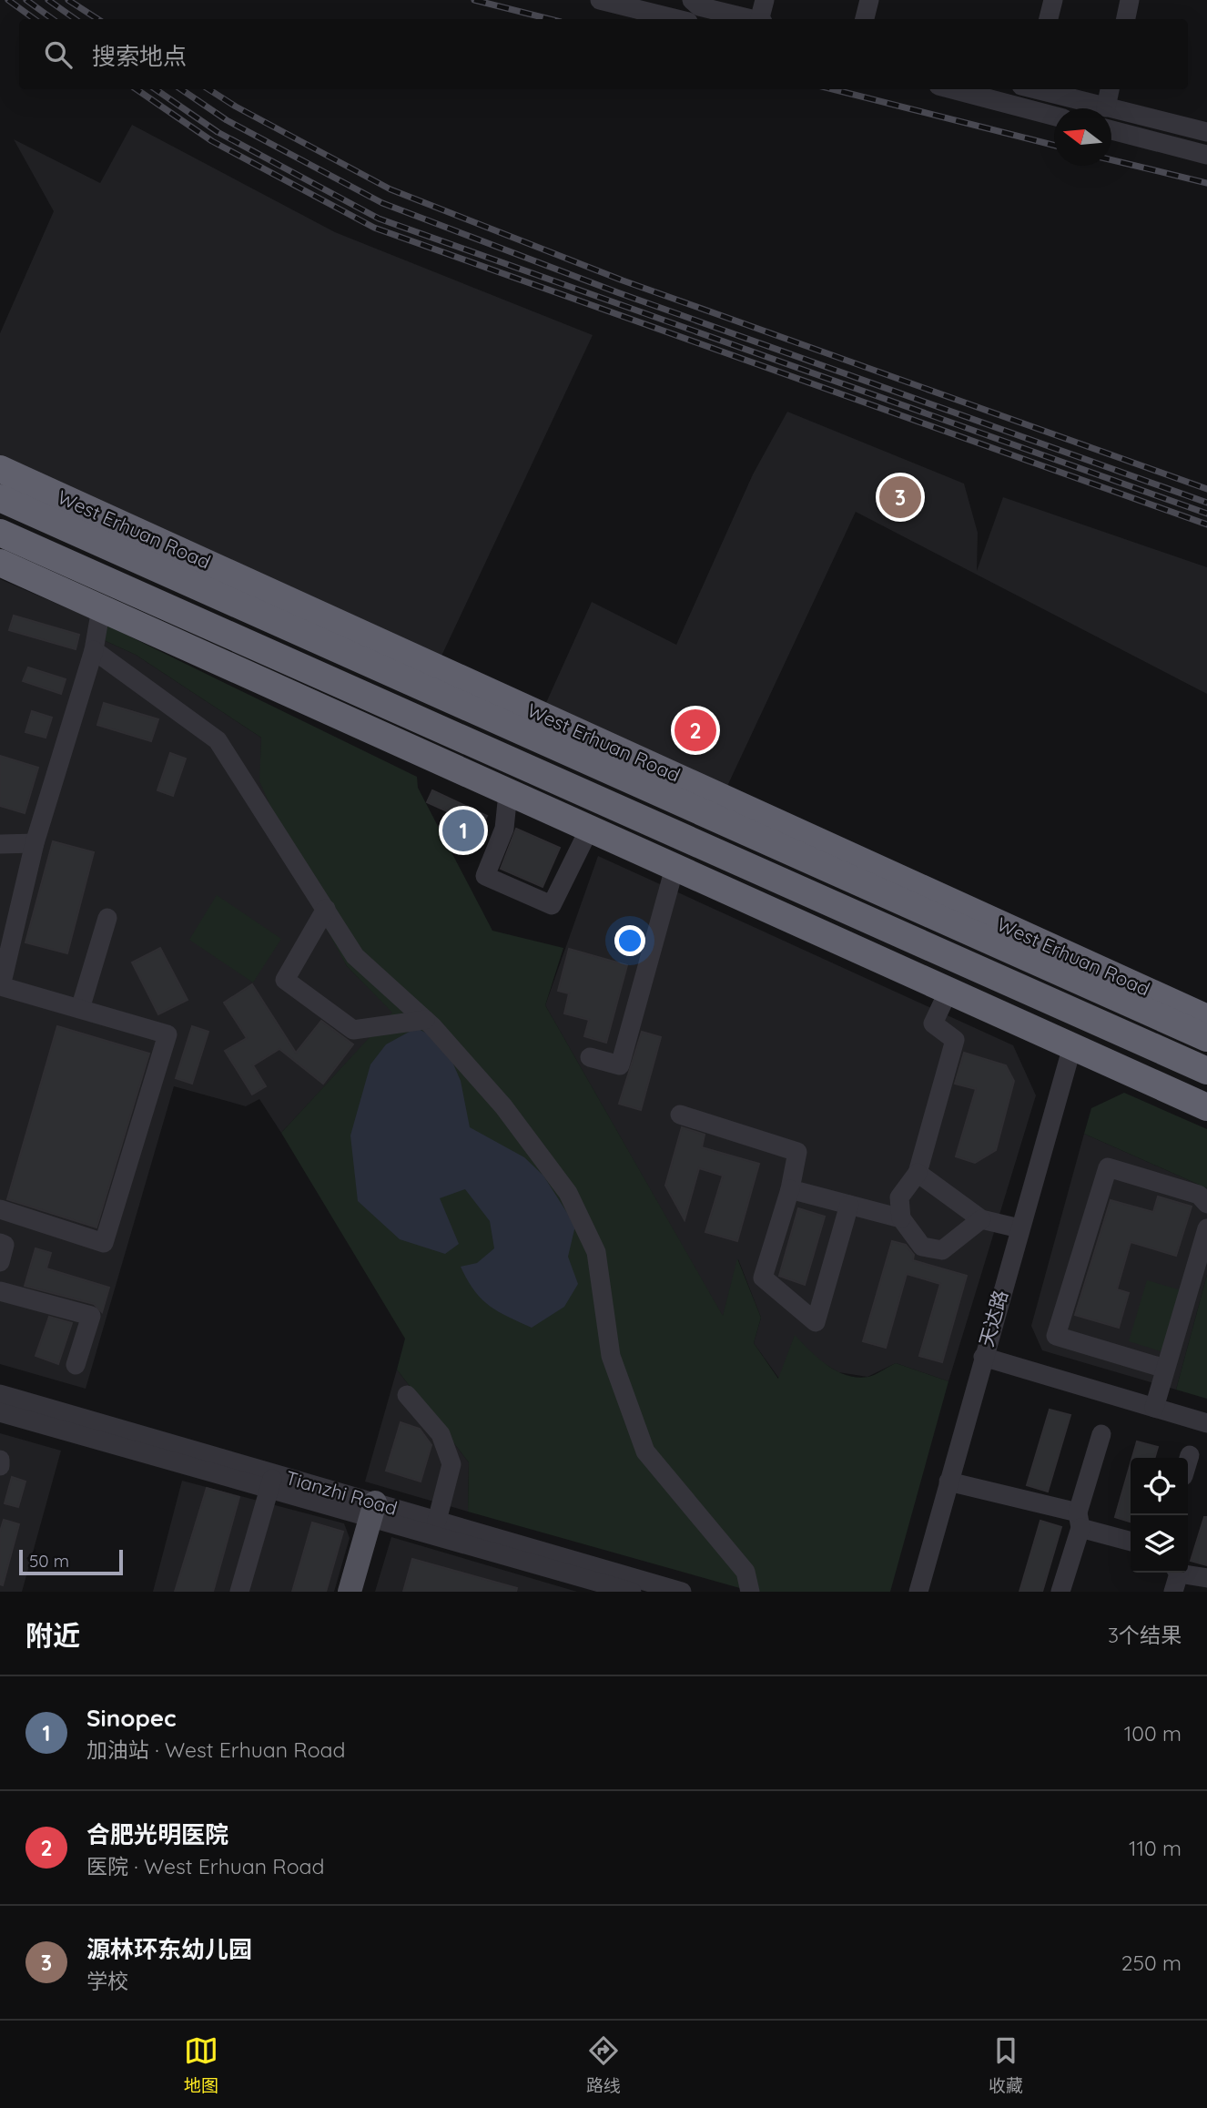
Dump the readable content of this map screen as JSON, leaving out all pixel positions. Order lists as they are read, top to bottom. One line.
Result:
{"streets":{"highway":["West Erhuan Road"],"street":["天达路","Tianzhi Road"]},"scale_bar":"50 m","north":"left","page":{"search":"搜索地点","pins":["3","2","1"],"scale":"50 m","heading":["附近","3个结果"],"list":[{"mark":"1","name":"Sinopec","note":"加油站 · West Erhuan Road","value":"100 m"},{"mark":"2","name":"合肥光明医院","note":"医院 · West Erhuan Road","value":"110 m"},{"mark":"3","name":"源林环东幼儿园","note":"学校","value":"250 m"}],"nav":["地图","路线","收藏"]}}
